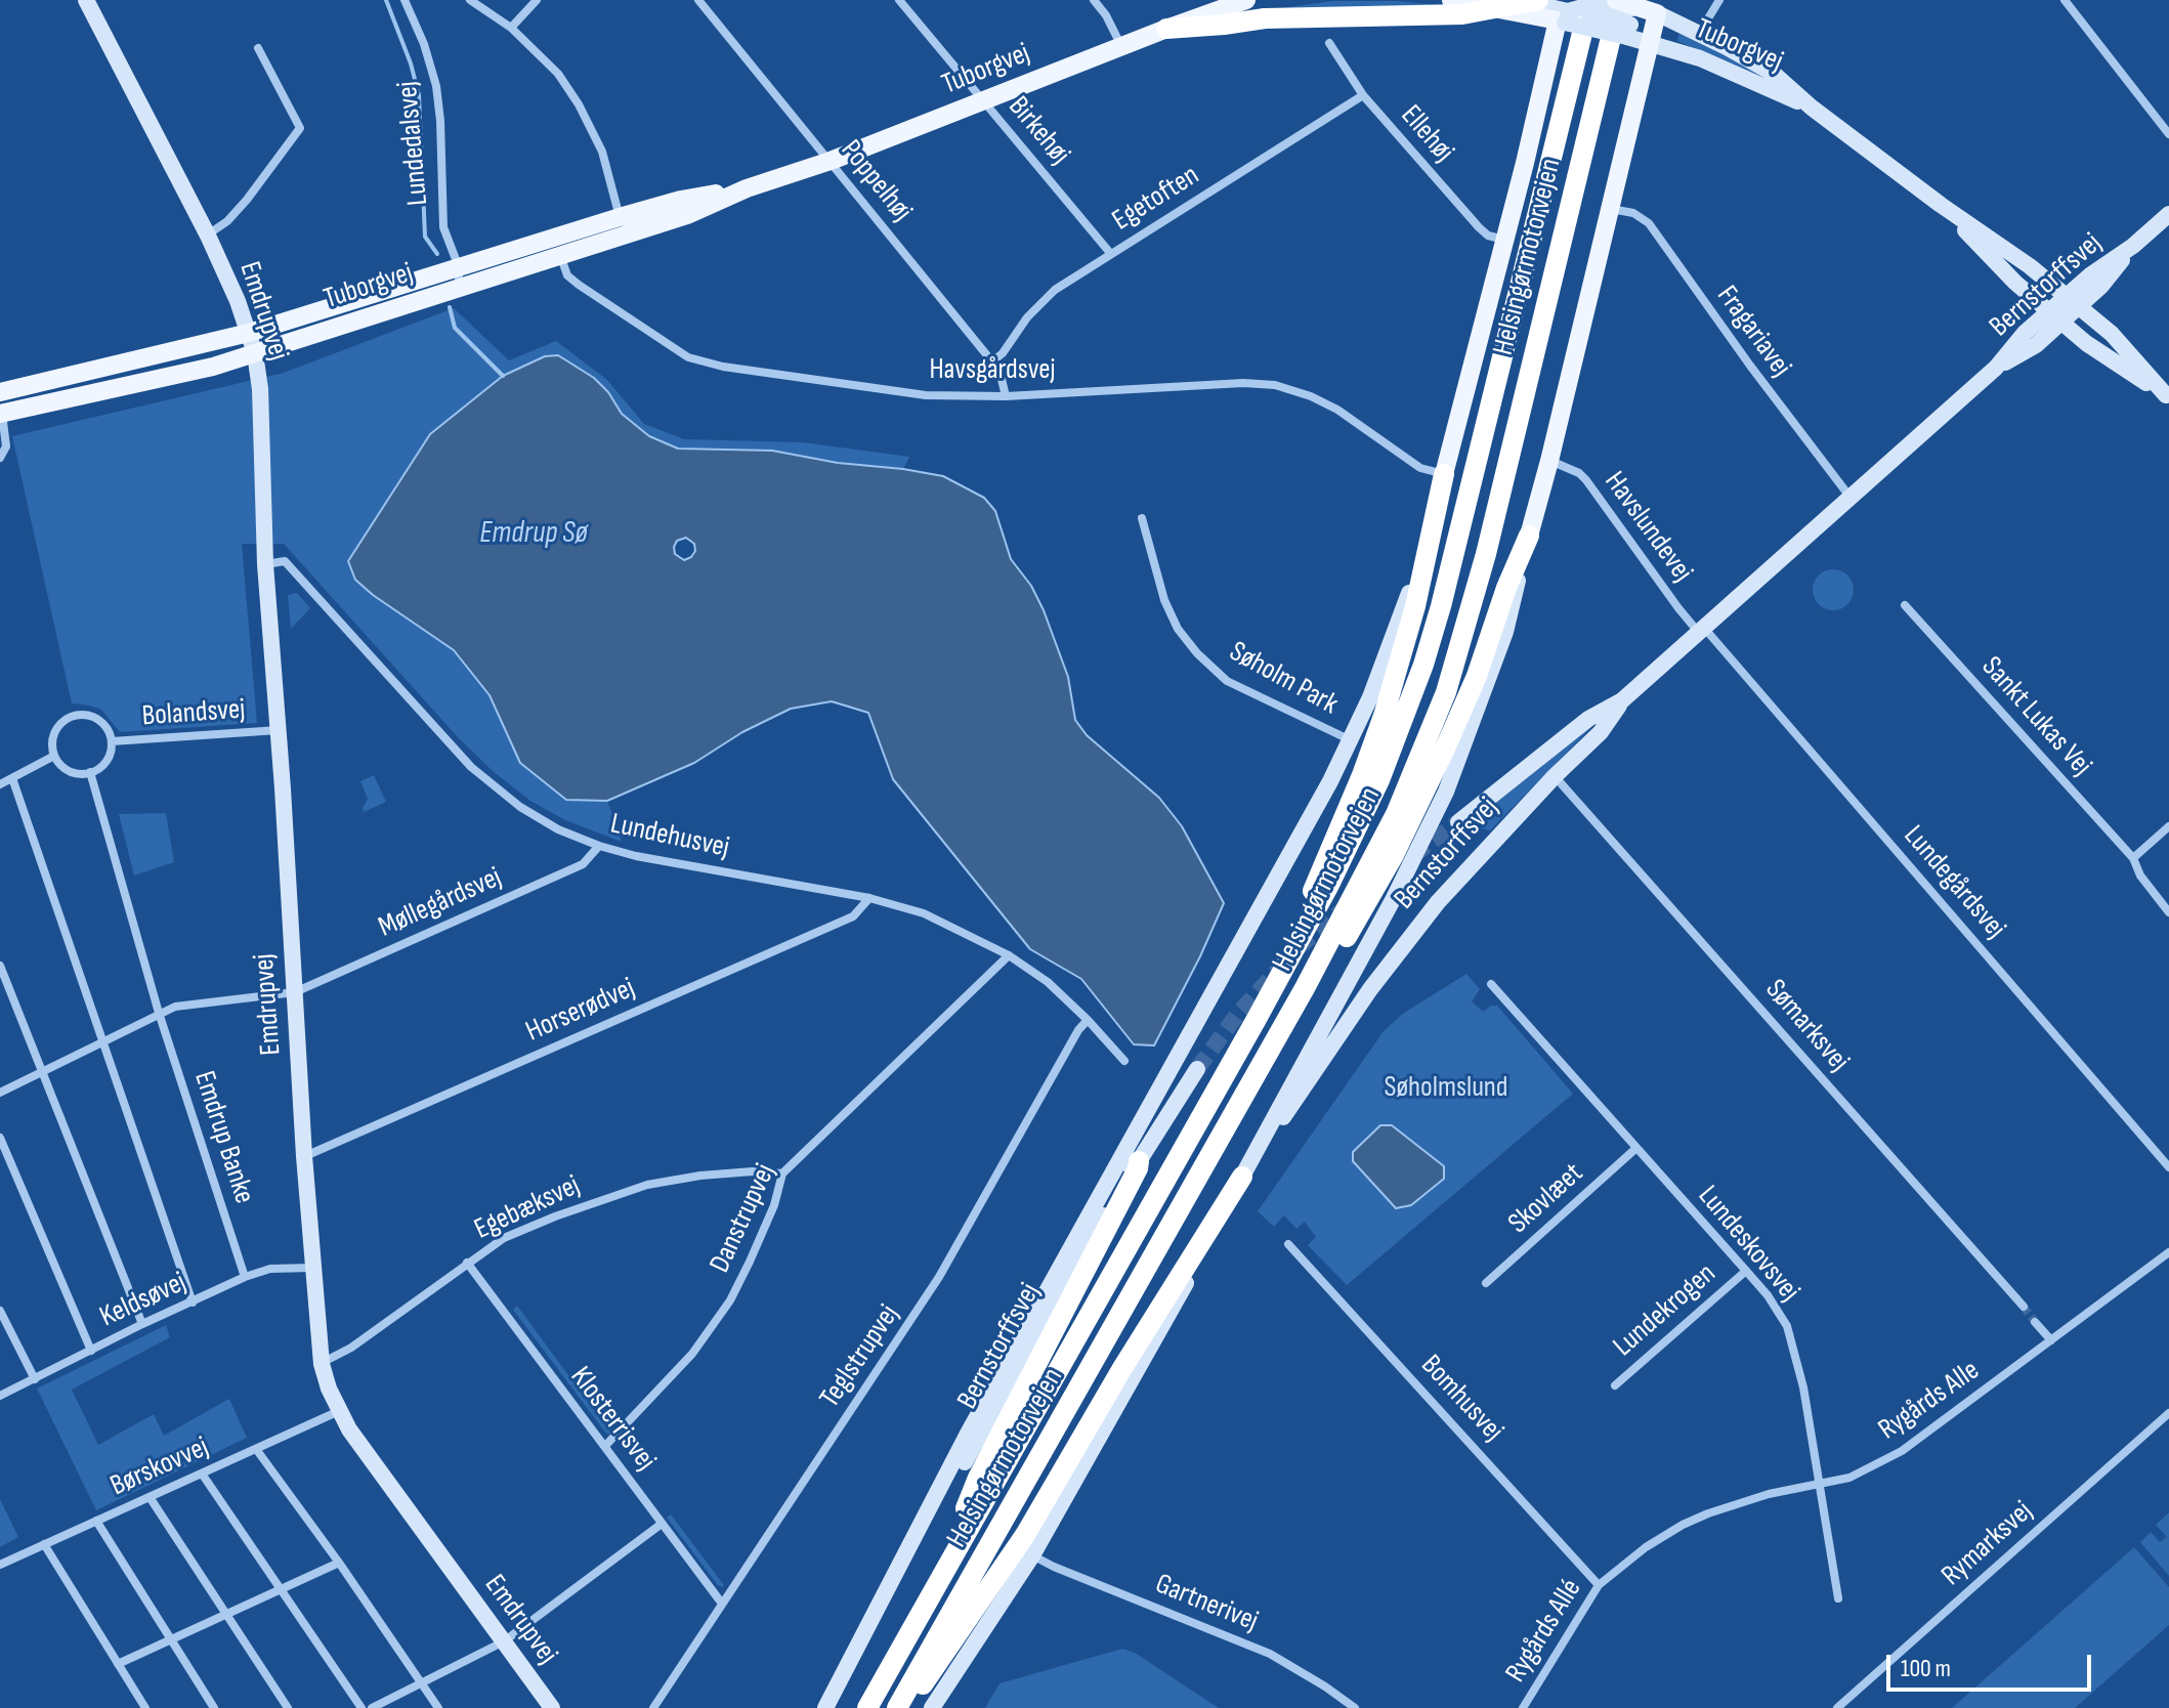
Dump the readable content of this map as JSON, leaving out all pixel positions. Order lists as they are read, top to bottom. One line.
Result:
{"streets":{"highway":["Helsingørmotorvejen"],"main road":["Tuborgvej"],"street":["Birkehøj","Ellehøj","Lundedalsvej","Poppelhøj","Egetoften","Bernstorffsvej","Emdrupvej","Fragariavej","Havsgårdsvej","Havslundevej","Søholm Park","Bolandsvej","Sankt Lukas Vej","Lundehusvej","Lundegårdsvej","Møllegårdsvej","Horserødvej","Sømarksvej","Emdrup Banke","Skovlæet","Egebæksvej","Danstrupvej","Lundeskovsvej","Keldsøvej","Lundekrogen","Teglstrupvej","Bomhusvej","Rygårds Alle","Klosterrisvej","Børskovvej","Rymarksvej","Gartnerivej","Rygårds Allé"]},"crossings":[["Tuborgvej","Birkehøj"],["Tuborgvej","Lundedalsvej"],["Tuborgvej","Poppelhøj"],["Tuborgvej","Helsingørmotorvejen"],["Tuborgvej","Bernstorffsvej"],["Tuborgvej","Emdrupvej"],["Tuborgvej","Havsgårdsvej"],["Birkehøj","Egetoften"],["Ellehøj","Egetoften"],["Poppelhøj","Egetoften"],["Poppelhøj","Havsgårdsvej"],["Bernstorffsvej","Fragariavej"],["Bernstorffsvej","Havslundevej"],["Bernstorffsvej","Lundegårdsvej"],["Bernstorffsvej","Sømarksvej"],["Emdrupvej","Bolandsvej"],["Emdrupvej","Lundehusvej"],["Emdrupvej","Møllegårdsvej"],["Emdrupvej","Horserødvej"],["Emdrupvej","Egebæksvej"],["Emdrupvej","Keldsøvej"],["Emdrupvej","Børskovvej"],["Havslundevej","Lundegårdsvej"],["Bolandsvej","Emdrup Banke"],["Lundehusvej","Møllegårdsvej"],["Lundehusvej","Horserødvej"],["Lundehusvej","Danstrupvej"],["Lundehusvej","Teglstrupvej"],["Emdrup Banke","Keldsøvej"],["Skovlæet","Lundeskovsvej"],["Egebæksvej","Danstrupvej"],["Egebæksvej","Klosterrisvej"],["Danstrupvej","Klosterrisvej"],["Lundeskovsvej","Lundekrogen"],["Lundeskovsvej","Rygårds Alle"],["Teglstrupvej","Klosterrisvej"],["Bomhusvej","Rygårds Allé"],["Rygårds Alle","Rygårds Allé"]],"water":["Emdrup Sø"],"parks":["Søholmslund"],"scale_bar":"100 m"}
